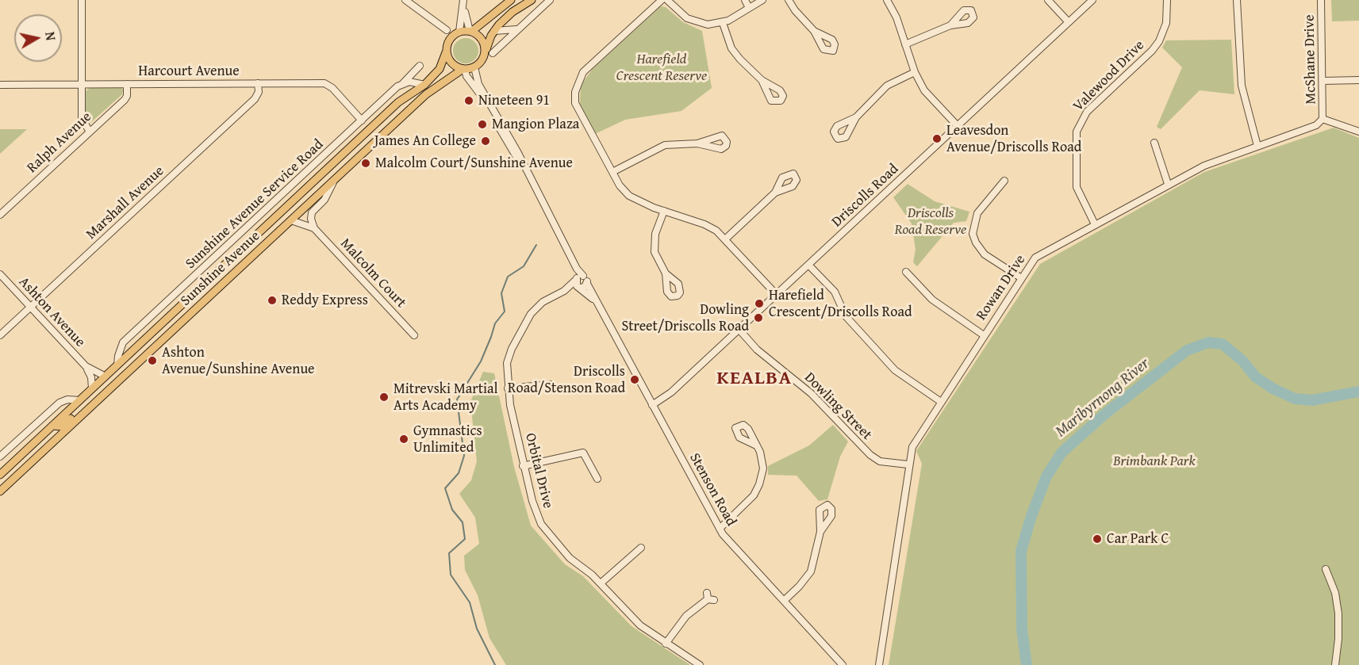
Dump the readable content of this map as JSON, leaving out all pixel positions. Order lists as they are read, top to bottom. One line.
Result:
{"streets":{"main road":["Sunshine Avenue"],"street":["McShane Drive","Harcourt Avenue","Valewood Drive","Ralph Avenue","Driscolls Road","Marshall Avenue","Sunshine Avenue Service Road","Malcolm Court","Rowan Drive","Ashton Avenue","Dowling Street","Orbital Drive","Stenson Road"]},"crossings":[["McShane Drive","Rowan Drive"],["Harcourt Avenue","Ralph Avenue"],["Harcourt Avenue","Marshall Avenue"],["Harcourt Avenue","Sunshine Avenue Service Road"],["Valewood Drive","Rowan Drive"],["Driscolls Road","Dowling Street"],["Driscolls Road","Stenson Road"],["Marshall Avenue","Ashton Avenue"],["Sunshine Avenue Service Road","Sunshine Avenue"],["Sunshine Avenue","Malcolm Court"],["Sunshine Avenue","Ashton Avenue"],["Rowan Drive","Dowling Street"],["Orbital Drive","Stenson Road"]],"districts":["KEALBA"],"water":["Maribyrnong River"],"parks":["Harefield Crescent Reserve","Driscolls Road Reserve","Brimbank Park"],"places":["Nineteen 91","Mangion Plaza","Leavesdon Avenue/Driscolls Road","James An College","Malcolm Court/Sunshine Avenue","Reddy Express","Harefield Crescent/Driscolls Road","Dowling Street/Driscolls Road","Ashton Avenue/Sunshine Avenue","Driscolls Road/Stenson Road","Mitrevski Martial Arts Academy","Gymnastics Unlimited","Car Park C"],"north":"right"}
